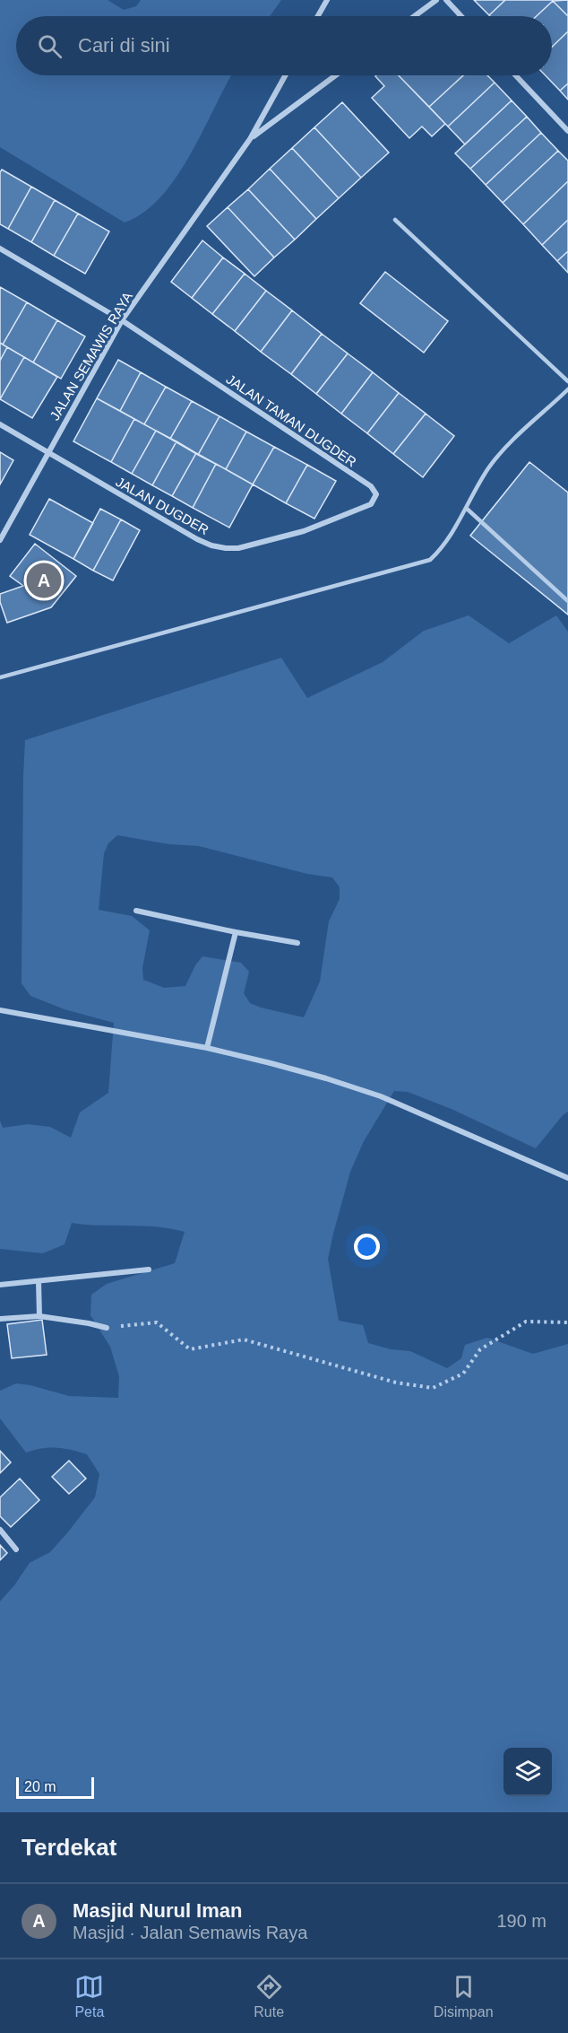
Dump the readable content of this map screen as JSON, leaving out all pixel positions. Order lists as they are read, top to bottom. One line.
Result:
{"streets":{"street":["JALAN SEMAWIS RAYA","JALAN TAMAN DUGDER","JALAN DUGDER"]},"crossings":[["JALAN SEMAWIS RAYA","JALAN TAMAN DUGDER"],["JALAN SEMAWIS RAYA","JALAN DUGDER"],["JALAN TAMAN DUGDER","JALAN DUGDER"]],"scale_bar":"20 m","page":{"search":"Cari di sini","pins":"A","scale":"20 m","heading":"Terdekat","list":[{"mark":"A","name":"Masjid Nurul Iman","note":"Masjid · Jalan Semawis Raya","value":"190 m"}],"nav":["Peta","Rute","Disimpan"]}}
